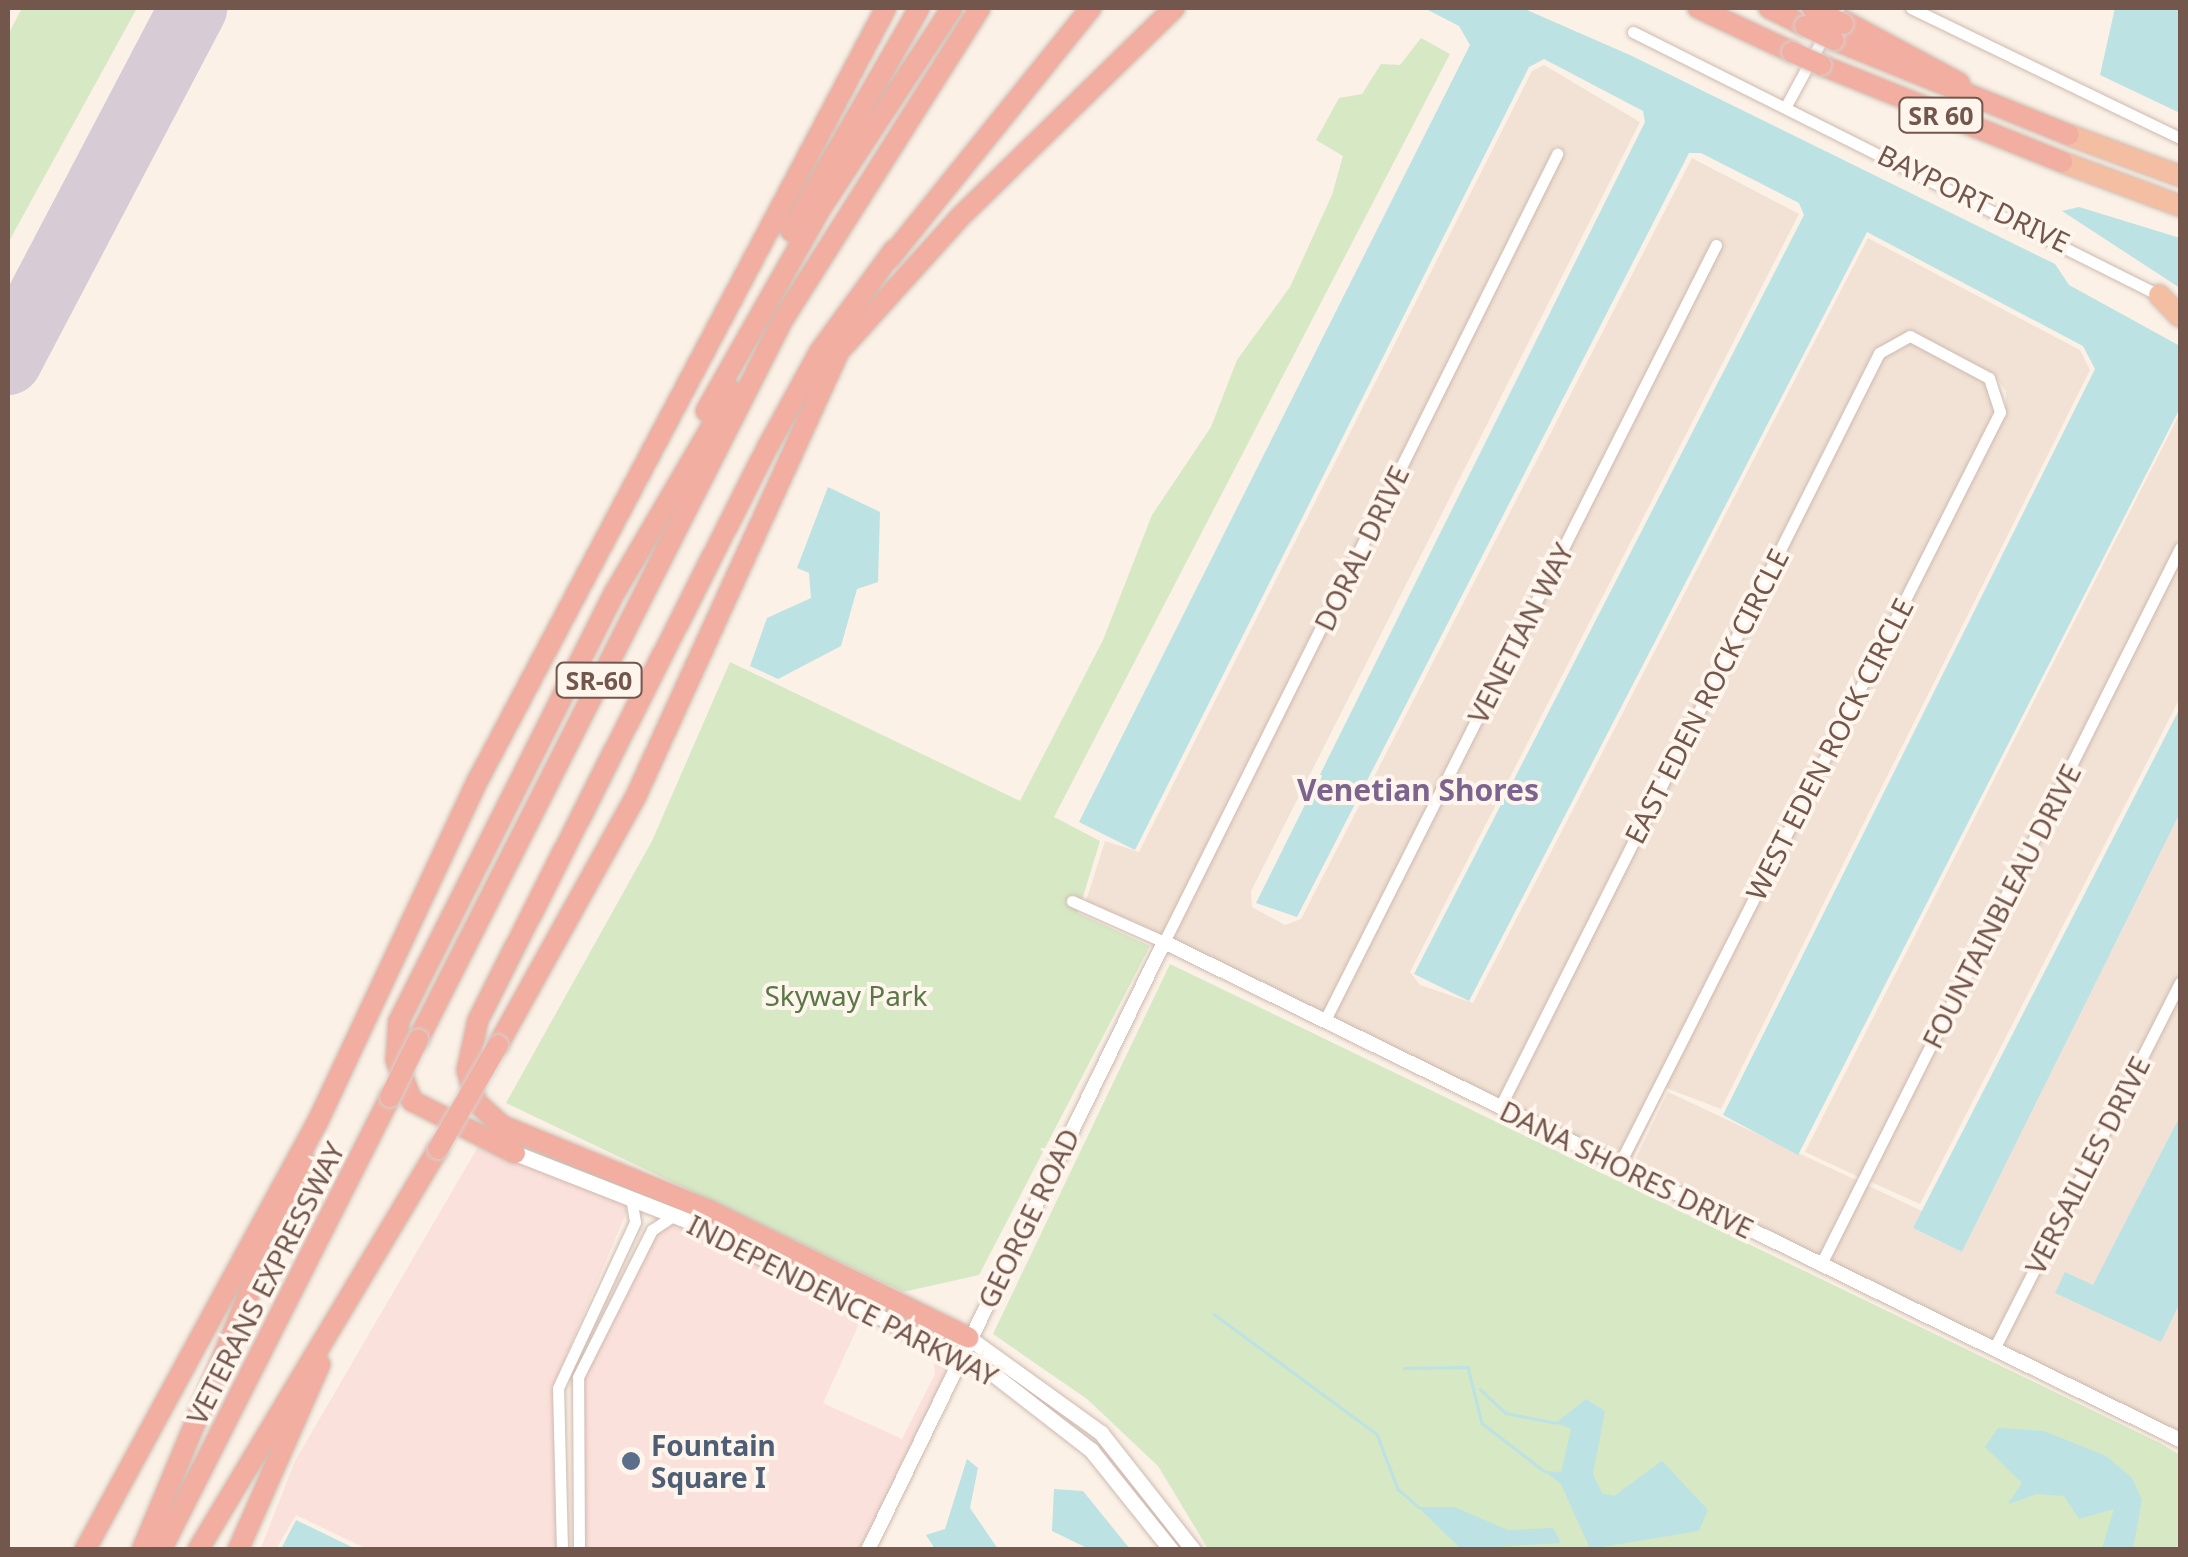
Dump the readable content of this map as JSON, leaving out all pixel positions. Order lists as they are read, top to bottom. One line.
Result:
{"streets":{"highway":["SR 60","SR-60","VETERANS EXPRESSWAY"],"main road":["INDEPENDENCE PARKWAY"],"street":["BAYPORT DRIVE","DORAL DRIVE","VENETIAN WAY","EAST EDEN ROCK CIRCLE","WEST EDEN ROCK CIRCLE","FOUNTAINBLEAU DRIVE","VERSAILLES DRIVE","DANA SHORES DRIVE","GEORGE ROAD"]},"crossings":[["DORAL DRIVE","DANA SHORES DRIVE"],["DORAL DRIVE","GEORGE ROAD"],["VENETIAN WAY","DANA SHORES DRIVE"],["SR-60","VETERANS EXPRESSWAY"],["EAST EDEN ROCK CIRCLE","WEST EDEN ROCK CIRCLE"],["EAST EDEN ROCK CIRCLE","DANA SHORES DRIVE"],["WEST EDEN ROCK CIRCLE","DANA SHORES DRIVE"],["FOUNTAINBLEAU DRIVE","DANA SHORES DRIVE"],["VERSAILLES DRIVE","DANA SHORES DRIVE"],["DANA SHORES DRIVE","GEORGE ROAD"],["GEORGE ROAD","INDEPENDENCE PARKWAY"]],"districts":["Venetian Shores"],"parks":["Skyway Park"],"places":["Fountain Square I"]}
